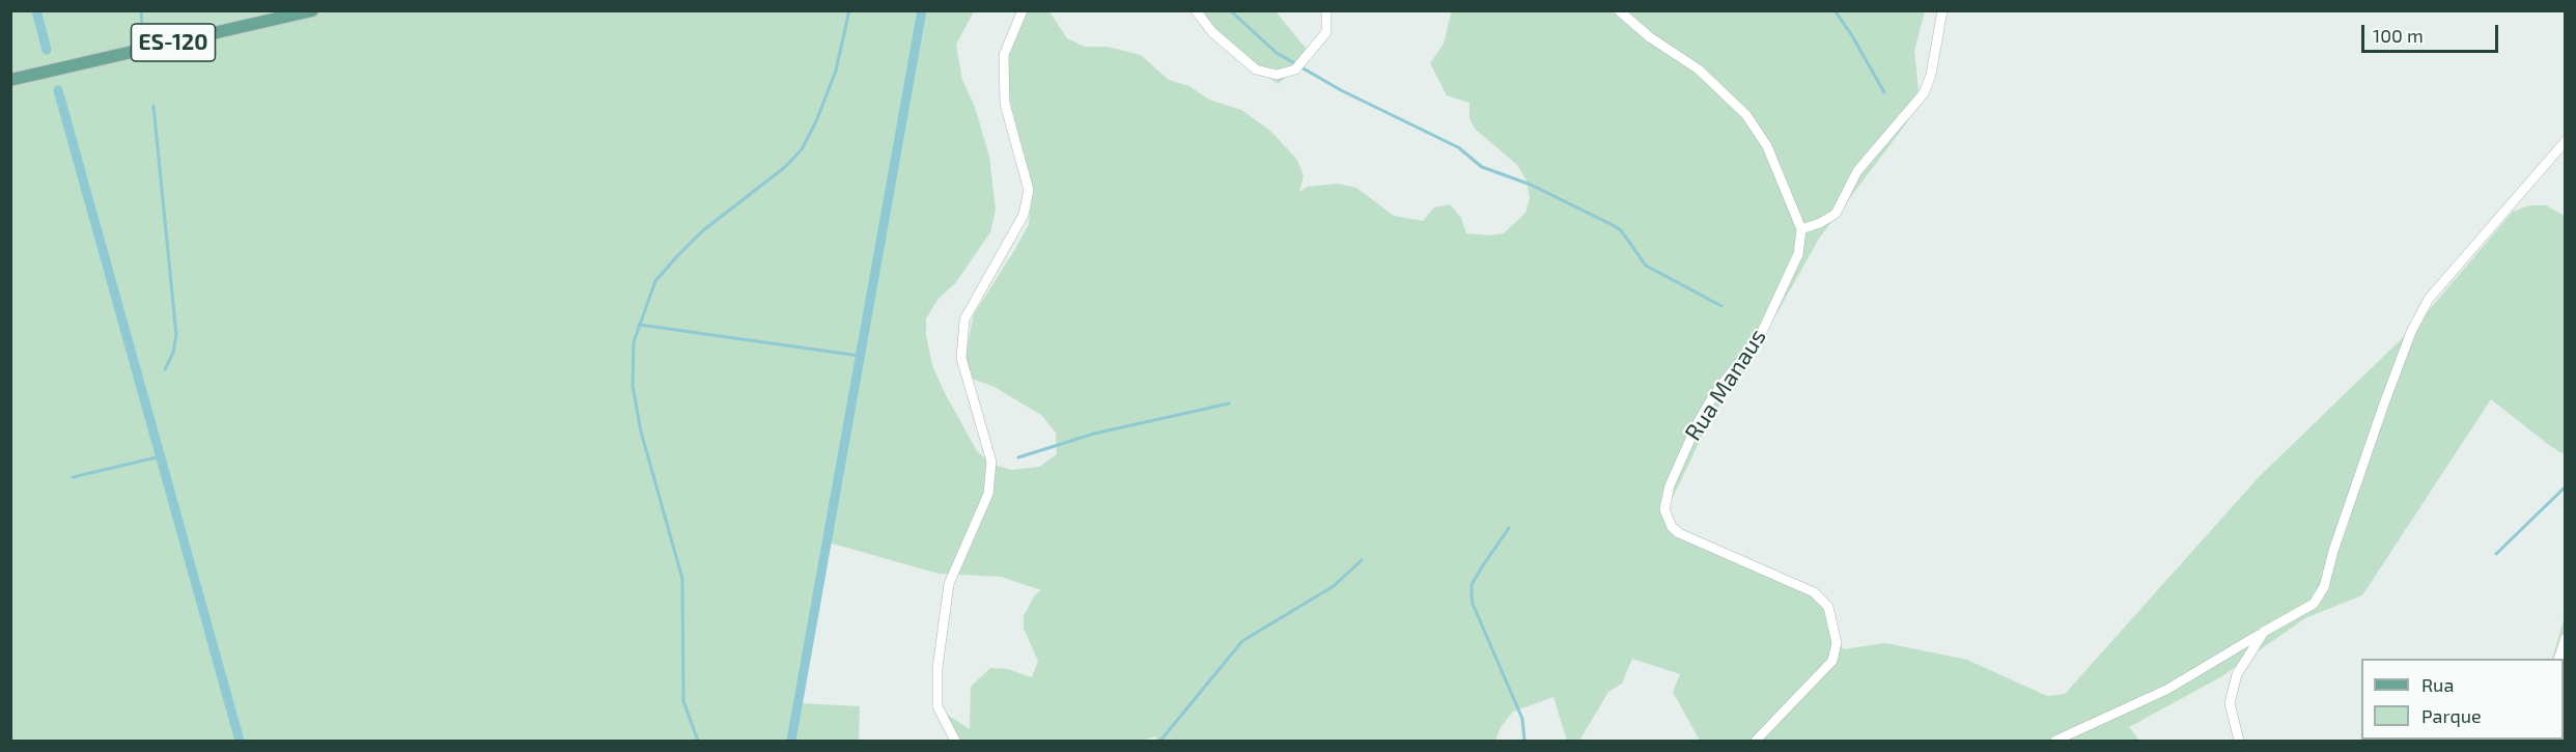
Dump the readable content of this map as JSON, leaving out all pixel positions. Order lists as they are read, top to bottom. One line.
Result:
{"streets":{"main road":["ES-120"],"street":["Rua Manaus"]},"legend":["Rua","Parque"],"scale_bar":"100 m"}
